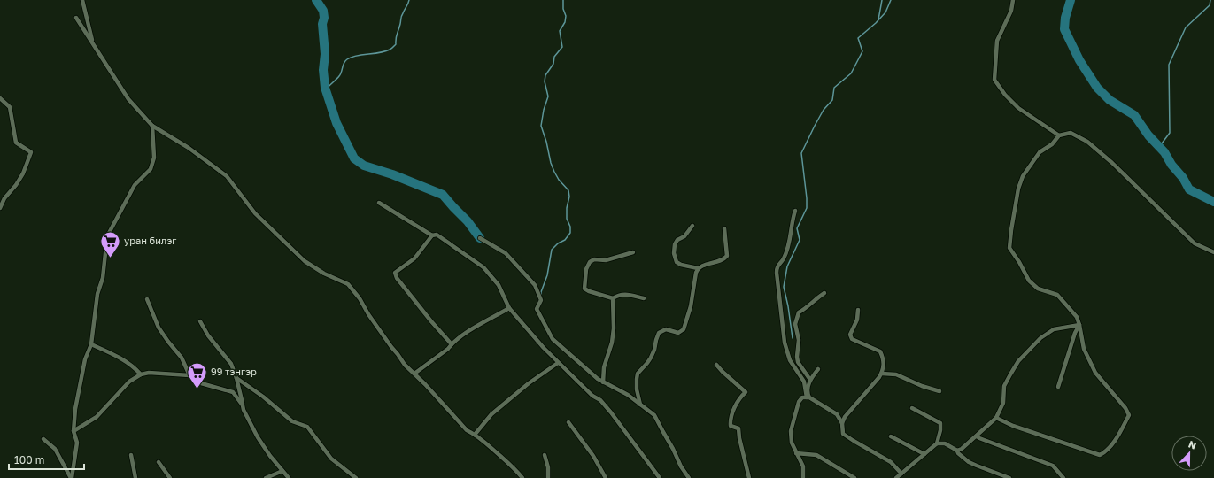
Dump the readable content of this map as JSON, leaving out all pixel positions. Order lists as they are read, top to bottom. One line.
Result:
{"places":{"supermarket":["уран билэг","99 тэнгэр"]},"scale_bar":"100 m","north":"top"}
